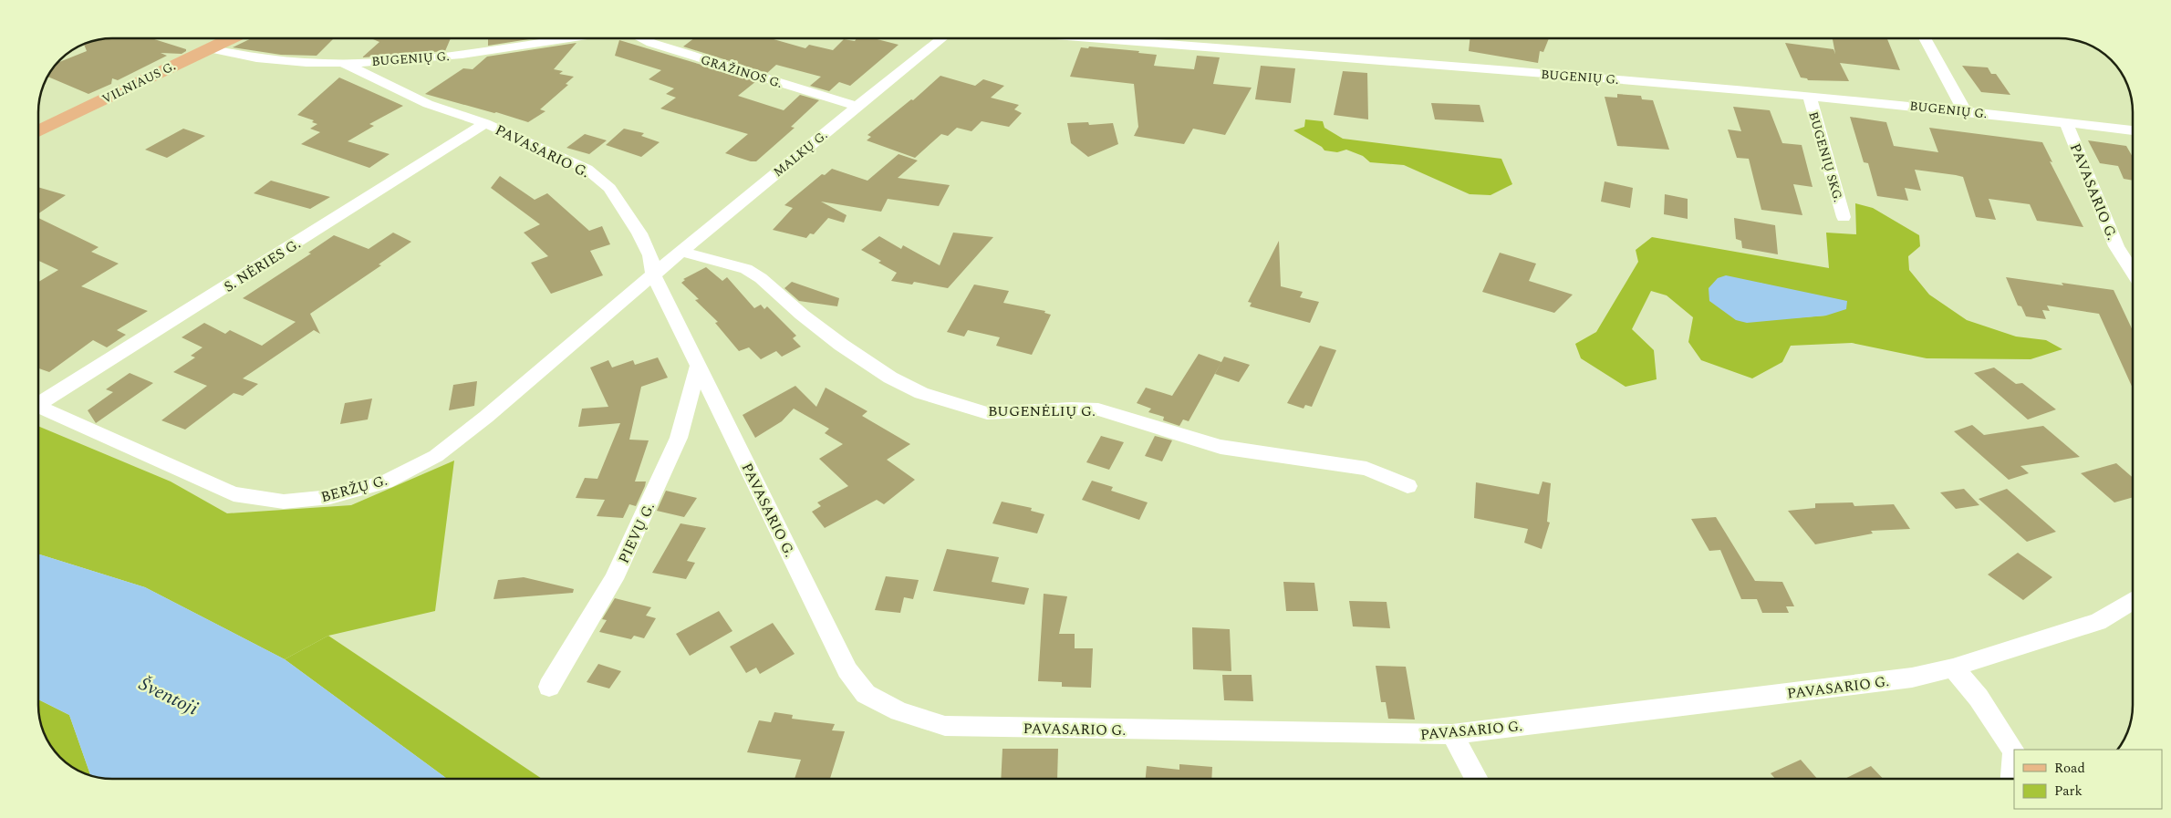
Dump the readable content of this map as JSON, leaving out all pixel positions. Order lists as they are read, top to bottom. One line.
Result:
{"streets":{"main road":["VILNIAUS G."],"street":["BUGENIŲ G.","GRAŽINOS G.","PAVASARIO G.","MALKŲ G.","BUGENIŲ SKG.","S. NĖRIES G.","BUGENĖLIŲ G.","BERŽŲ G.","PIEVŲ G."]},"crossings":[["BUGENIŲ G.","VILNIAUS G."],["BUGENIŲ G.","PAVASARIO G."],["BUGENIŲ G.","BUGENIŲ SKG."],["GRAŽINOS G.","MALKŲ G."],["PAVASARIO G.","MALKŲ G."],["PAVASARIO G.","S. NĖRIES G."],["PAVASARIO G.","BERŽŲ G."],["PAVASARIO G.","PIEVŲ G."],["MALKŲ G.","BUGENĖLIŲ G."],["MALKŲ G.","BERŽŲ G."]],"water":["Šventoji"],"legend":["Road","Park"]}
